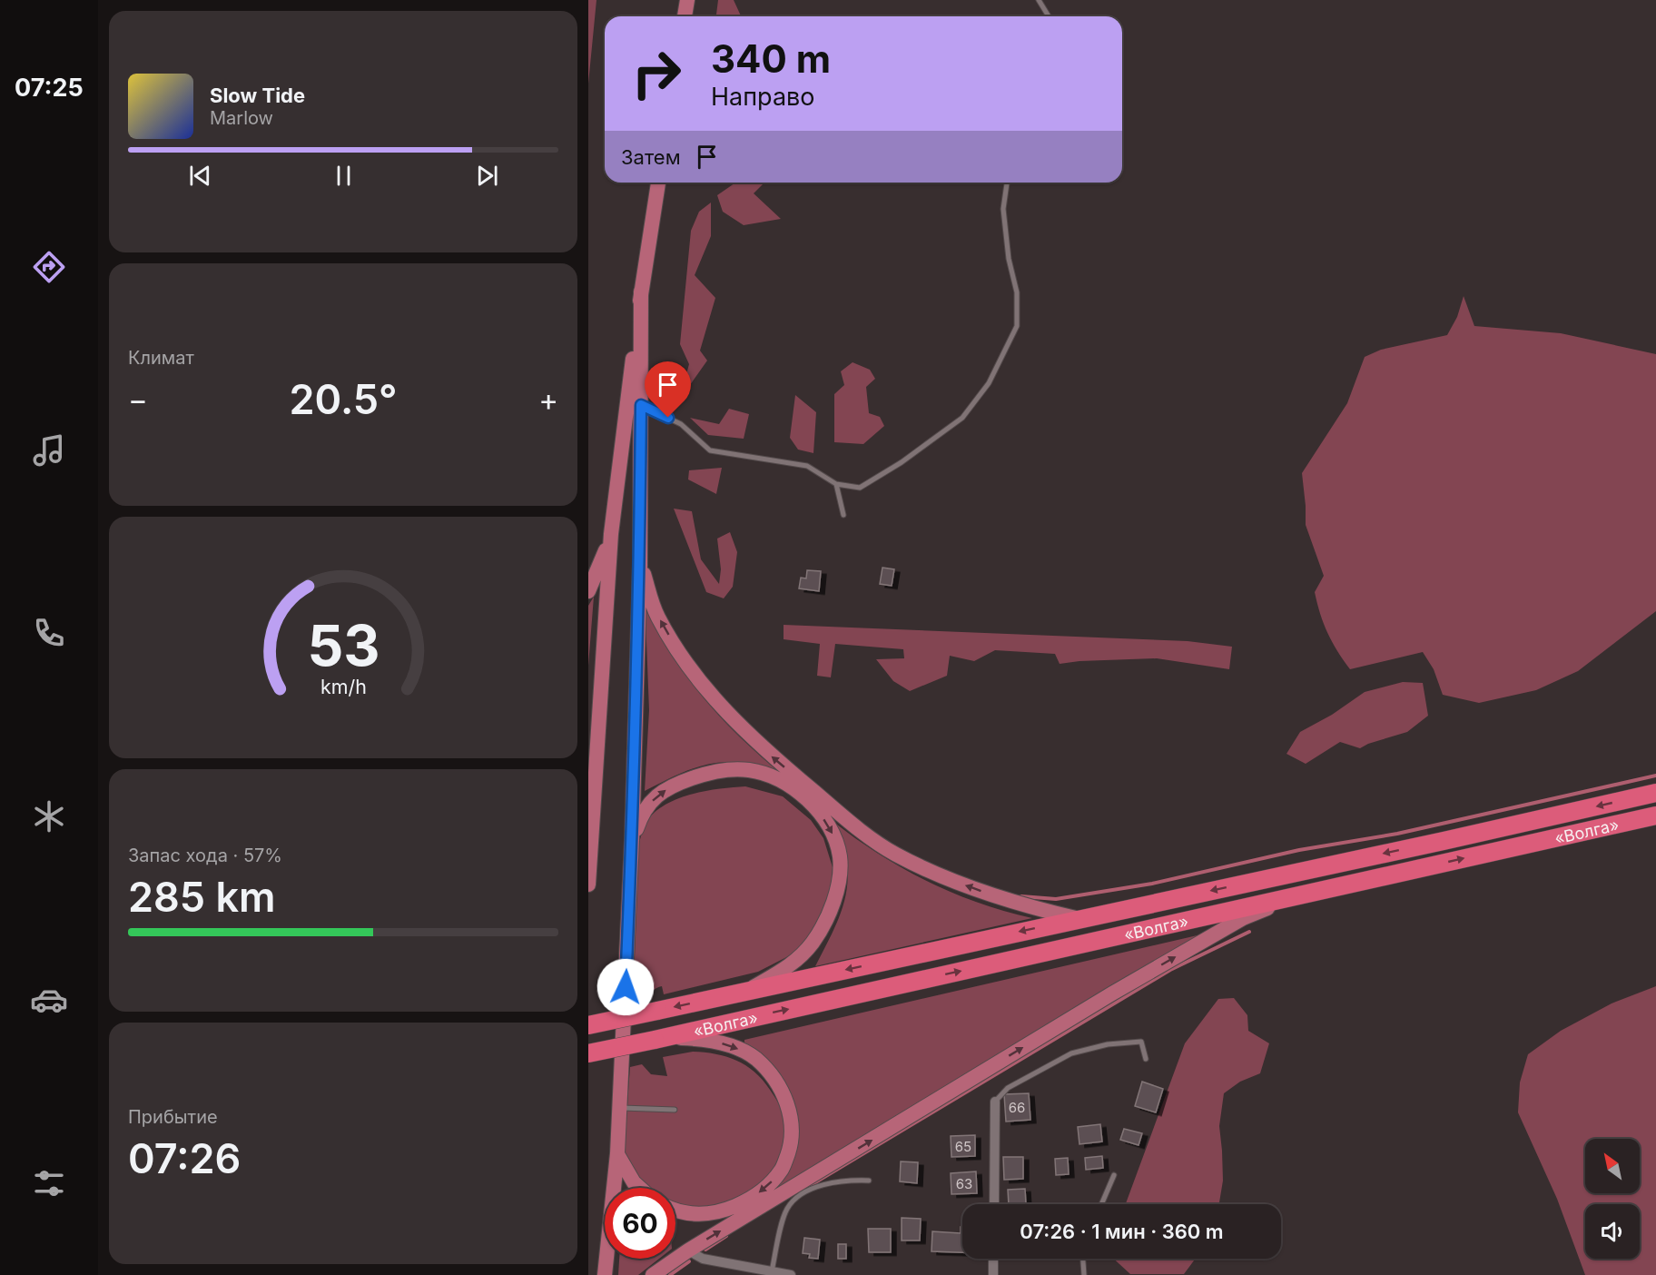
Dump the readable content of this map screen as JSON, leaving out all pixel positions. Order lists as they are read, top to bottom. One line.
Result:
{"streets":{"highway":["«Волга»"]},"house_numbers":["66","65","63"],"north":"top left","page":{"tabs":"07:25","turn":["340 m","Направо"],"song":["Slow Tide","Marlow"],"then":"Затем","tile":["Климат",["Запас хода · 57%","285 km"],["Прибытие","07:26"]],"heat":["−","20.5°","+"],"limit":"60","trip":"07:26 · 1 мин · 360 m","gauge":["53","km/h"]}}
